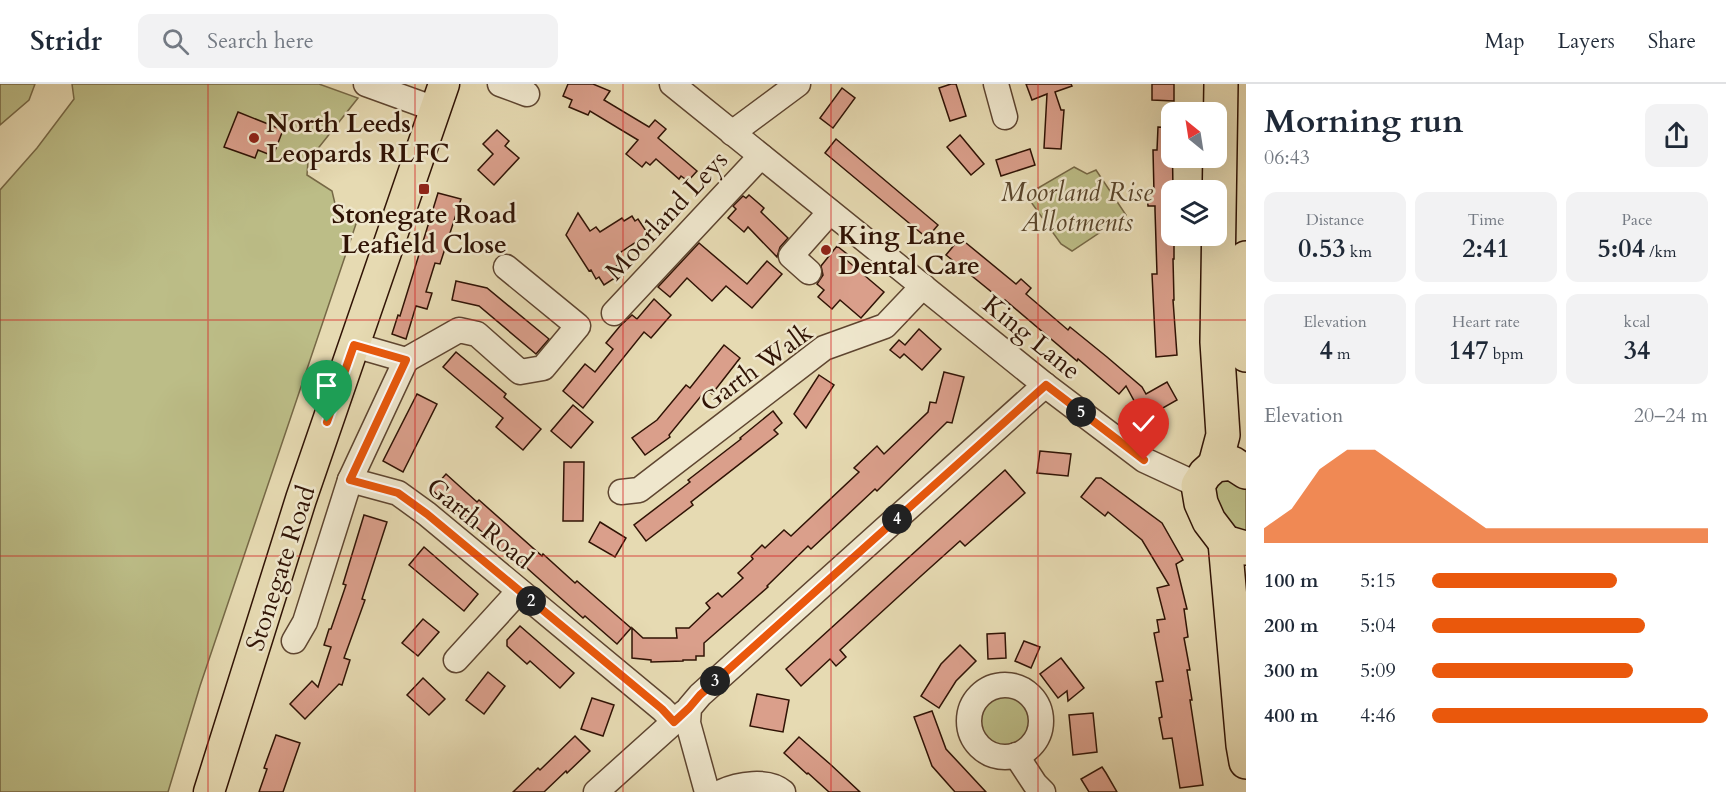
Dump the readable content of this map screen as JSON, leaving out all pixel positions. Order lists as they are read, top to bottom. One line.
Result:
{"streets":{"main road":["Stonegate Road"],"street":["Moorland Leys","King Lane","Garth Walk","Garth Road"]},"crossings":[["Moorland Leys","King Lane"],["King Lane","Garth Walk"],["Garth Road","Stonegate Road"]],"parks":["Moorland Rise Allotments"],"places":{"other":["North Leeds Leopards RLFC","King Lane Dental Care"],"transit":["Stonegate Road Leafield Close"]},"north":"top left","page":{"header":"Stridr","search":"Search here","nav":["Map","Layers","Share"],"heading":["Morning run","06:43"],"stats":[["Distance","0.53 km"],["Time","2:41"],["Pace","5:04 /km"],["Elevation","4 m"],["Heart rate","147 bpm"],["kcal","34"]],"chart":["Elevation","20–24 m"],"pins":["5","4","2","3"],"list":[{"name":"100 m","note":"5:15"},{"name":"200 m","note":"5:04"},{"name":"300 m","note":"5:09"},{"name":"400 m","note":"4:46"}]}}
